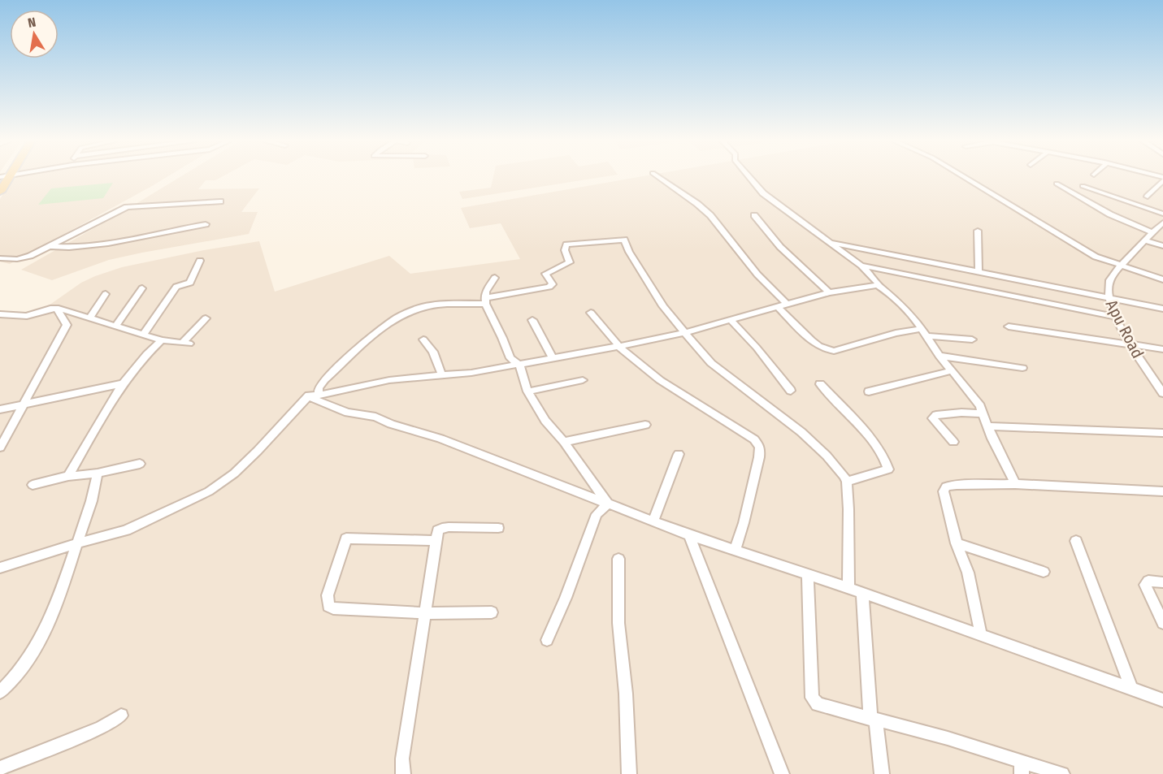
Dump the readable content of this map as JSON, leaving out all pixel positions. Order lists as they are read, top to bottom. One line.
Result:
{"streets":{"street":["Apu Road"]},"north":"top"}
